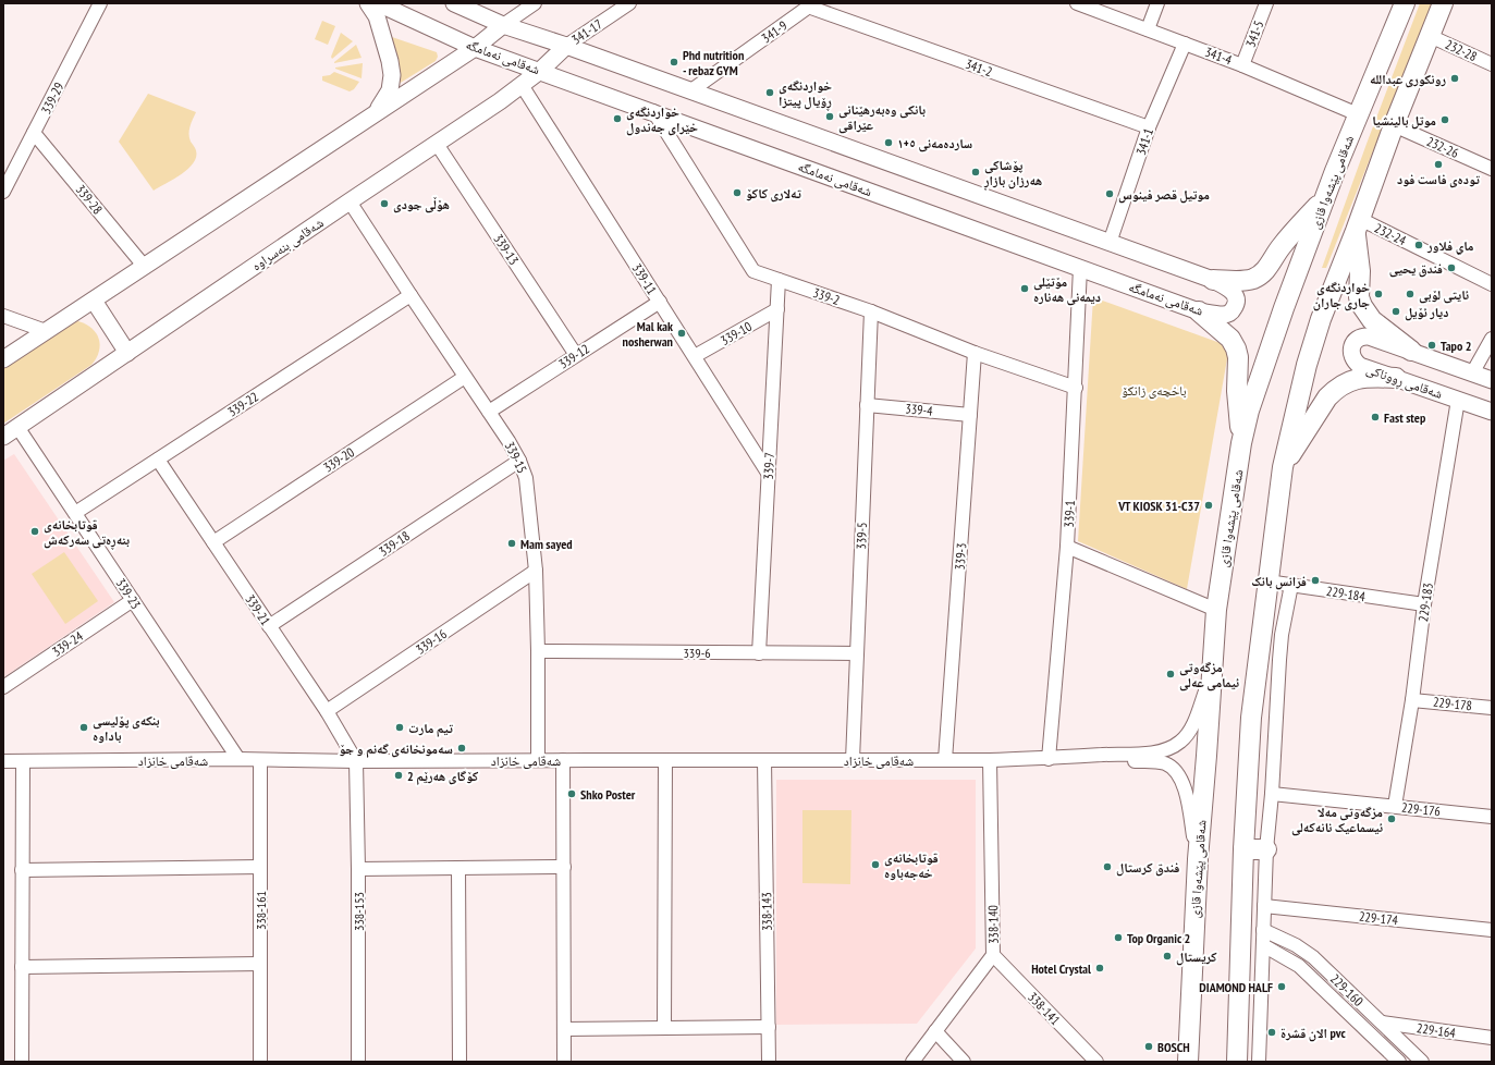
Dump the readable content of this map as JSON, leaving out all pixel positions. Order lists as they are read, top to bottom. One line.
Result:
{"streets":{"highway":["شەقامی پێشەوا قازی"],"main road":["شەقامی نەمامگە","شەقامی بنەسراوە","شەقامی ڕووناکی"],"street":["341-17","341-9","341-5","232-28","341-4","341-2","339-29","341-1","232-26","339-28","232-24","339-13","339-11","339-2","339-10","339-12","339-22","339-4","339-15","339-20","339-7","339-1","339-5","339-18","339-3","339-23","229-184","229-183","339-21","339-16","339-24","339-6","229-178","شەقامی خانزاد","229-176","338-161","338-153","338-143","229-174","338-140","229-160","338-141","229-164"]},"crossings":[["341-17","شەقامی نەمامگە"],["341-17","شەقامی بنەسراوە"],["341-9","شەقامی نەمامگە"],["341-9","341-2"],["341-5","341-4"],["341-4","341-1"],["341-4","شەقامی پێشەوا قازی"],["شەقامی نەمامگە","341-1"],["شەقامی نەمامگە","شەقامی بنەسراوە"],["شەقامی نەمامگە","339-2"],["شەقامی نەمامگە","339-1"],["341-2","341-1"],["339-29","339-28"],["شەقامی پێشەوا قازی","شەقامی خانزاد"],["شەقامی بنەسراوە","339-13"],["شەقامی بنەسراوە","339-11"],["شەقامی بنەسراوە","339-15"],["شەقامی بنەسراوە","339-23"],["339-13","339-12"],["339-11","339-10"],["339-11","339-12"],["339-11","339-7"],["339-2","339-7"],["339-2","339-1"],["339-2","339-5"],["339-2","339-3"],["339-10","339-7"],["339-12","339-15"],["شەقامی ڕووناکی","229-183"],["339-22","339-15"],["339-22","339-23"],["339-22","339-21"],["339-4","339-5"],["339-4","339-3"],["339-15","339-20"],["339-15","339-18"],["339-15","339-16"],["339-15","339-6"],["339-15","شەقامی خانزاد"],["339-20","339-21"],["339-7","339-6"],["339-1","شەقامی خانزاد"],["339-5","339-6"],["339-5","شەقامی خانزاد"],["339-18","339-21"],["339-3","شەقامی خانزاد"],["339-23","339-24"],["339-23","شەقامی خانزاد"],["229-184","229-183"],["229-183","229-178"],["229-183","229-176"],["339-21","339-16"],["339-21","شەقامی خانزاد"],["339-21","338-153"],["شەقامی خانزاد","338-161"],["شەقامی خانزاد","338-153"],["شەقامی خانزاد","338-143"],["شەقامی خانزاد","338-140"],["338-140","338-141"],["229-160","229-164"]],"parks":["باخچەی زانکۆ"],"places":["Phd nutrition - rebaz GYM","رونكوری عبدالله","خواردنگەی ڕۆیال پیتزا","بانکی وەبەرهێنانی عێراقی","خواردنگەی خێرای جەندول","موتل بالينشيا","ساردەمەنی ٥+١","توده‌ی فاست فود","پۆشاکی هەرزان بازاڕ","تەلاری کاکۆ","موتيل قصر فينوس","هۆڵی جودی","ماي فلاور","فندق يحيى","مۆتێلی دیمەنی هەنارە","خواردنگەی جاری جاران","ئایتی لۆبی","دیار ئۆیل","Mal kak nosherwan","Tapo 2","Fast step","VT KIOSK 31-C37","قوتابخانەی بنەڕەتی سەرکەش","Mam sayed","فرانس بانک","مزگەوتی ئیمامی عەلی","بنکەی پۆلیسی باداوە","تيم مارت","سەمونخانەی گەنم و جۆ","کۆگای هەرێم 2","Shko Poster","مزگەوتی مەلا ئیسماعیک نانەکەلی","قوتابخانەی خەجەباوە","فندق کرستال","Top Organic 2","كريستال","Hotel Crystal","DIAMOND HALF","الان قشرة pvc","BOSCH"]}
